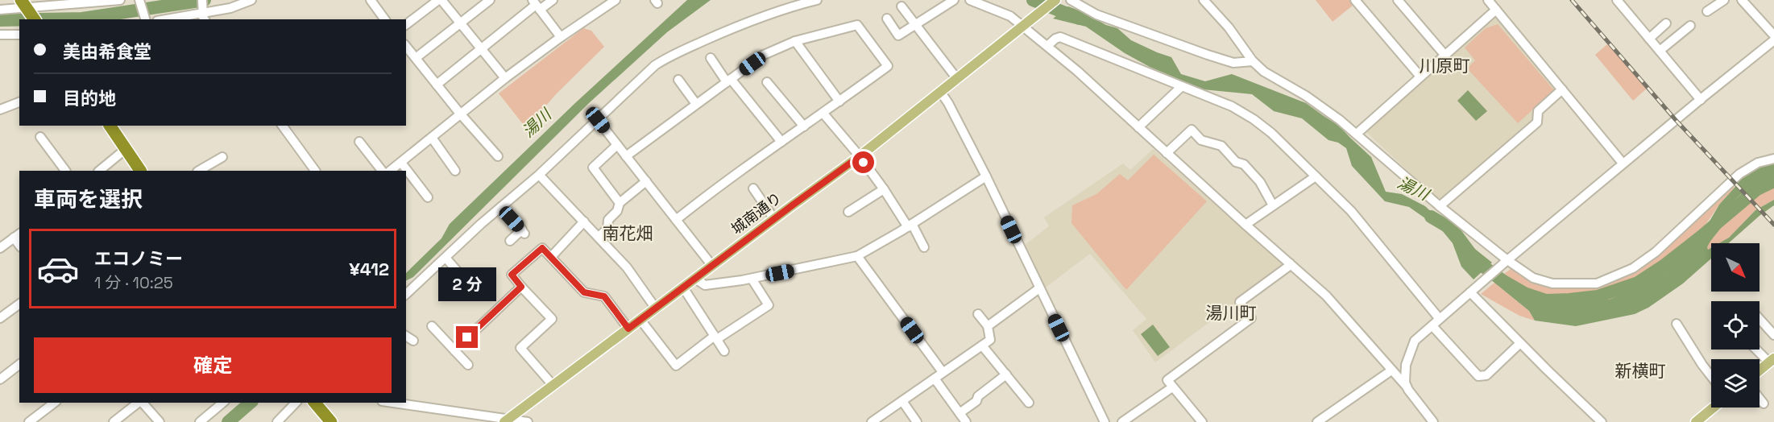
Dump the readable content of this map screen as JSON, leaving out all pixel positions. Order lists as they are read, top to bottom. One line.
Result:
{"streets":{"main road":["城南通り"]},"districts":["川原町","南花畑","湯川町","新横町"],"water":["湯川"],"north":"bottom right","page":{"banner":["美由希食堂","目的地"],"heading":"車両を選択","list":[{"name":"エコノミー","note":"1 分 · 10:25","value":"¥412"}],"bubble":"2 分","buttons":"確定"}}
